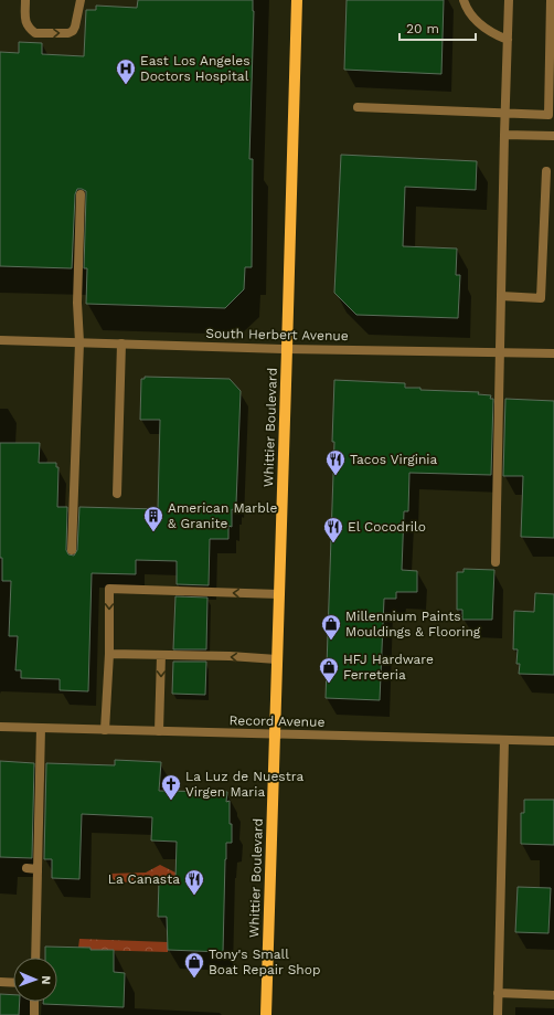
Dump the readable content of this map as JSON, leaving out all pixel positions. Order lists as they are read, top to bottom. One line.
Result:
{"streets":{"main road":["Whittier Boulevard"],"street":["South Herbert Avenue","Record Avenue"]},"crossings":[["South Herbert Avenue","Whittier Boulevard"],["Whittier Boulevard","Record Avenue"]],"places":{"hospital":["East Los Angeles Doctors Hospital"],"restaurant":["Tacos Virginia","El Cocodrilo","La Canasta"],"building":["American Marble & Granite"],"shop":["Millennium Paints Mouldings & Flooring","HFJ Hardware Ferreteria","Tony's Small Boat Repair Shop"],"church":["La Luz de Nuestra Virgen Maria"]},"scale_bar":"20 m","north":"right"}
